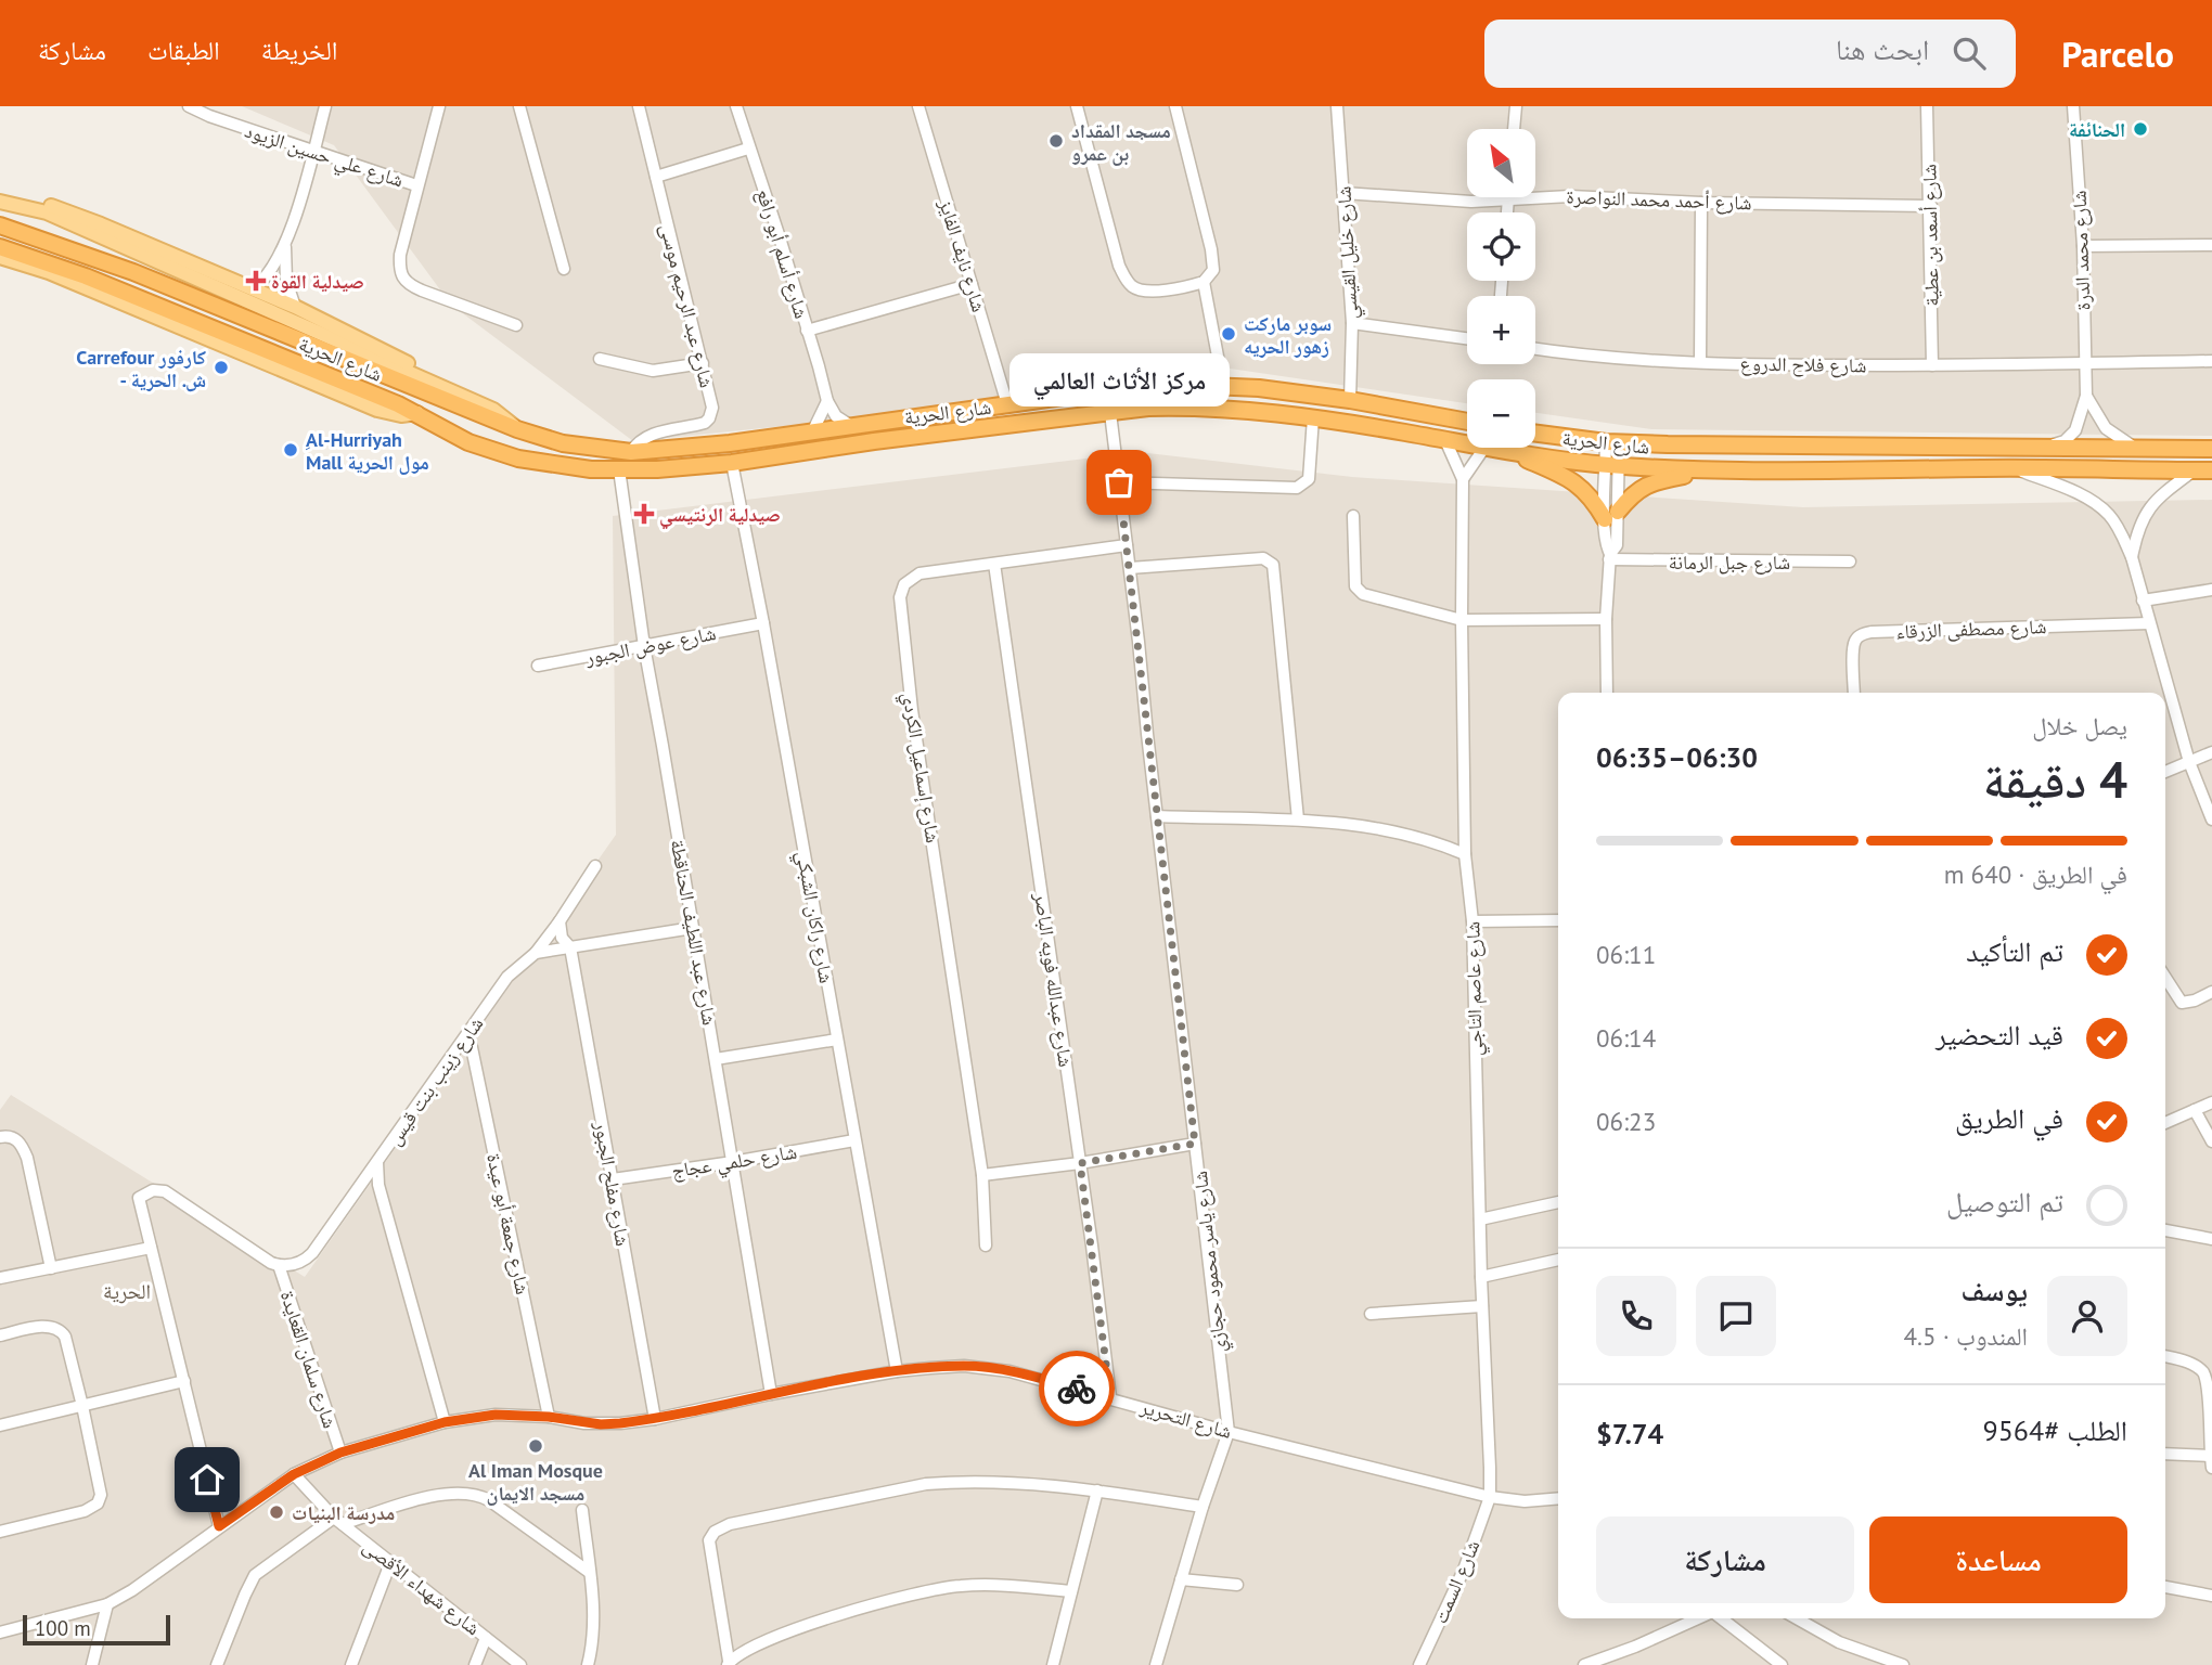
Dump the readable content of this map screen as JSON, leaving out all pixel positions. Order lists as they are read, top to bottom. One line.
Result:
{"streets":{"highway":["شارع الحرية"],"street":["شارع علي حسين الزيود","شارع أحمد محمد النواصرة","شارع أسعد بن عطية","شارع محمد الدرة","شارع خليل القيسي","شارع أسلم أبو رافع","شارع نايف الفايز","شارع عبد الرحيم موسى","شارع فلاح الدروع","شارع جبل الرمانة","شارع مصطفى الزرقاء","شارع عوض الجبور","شارع إسماعيل الكردي","شارع راكان الشبكي","شارع عبد اللطيف الحناقطة","شارع عبدالله فويه الباصر","شارع عاصم التاجي","شارع زينب بنت قيس","شارع حلمي عجاج","شارع مفلح الجبور","شارع جمعة أبو عيدة","شارع ياسر محمود حجازي","شارع سلمان القعايدة","شارع التحرير","شارع السمت","شارع شهداء الأقصى"]},"crossings":[["شارع أحمد محمد النواصرة","شارع أسعد بن عطية"],["شارع أحمد محمد النواصرة","شارع خليل القيسي"],["شارع أسعد بن عطية","شارع فلاح الدروع"],["شارع محمد الدرة","شارع الحرية"],["شارع محمد الدرة","شارع فلاح الدروع"],["شارع خليل القيسي","شارع الحرية"],["شارع أسلم أبو رافع","شارع الحرية"],["شارع نايف الفايز","شارع الحرية"],["شارع عبد الرحيم موسى","شارع الحرية"],["شارع الحرية","شارع راكان الشبكي"],["شارع الحرية","شارع عبد اللطيف الحناقطة"],["شارع الحرية","شارع عاصم التاجي"],["شارع الحرية","شارع ياسر محمود حجازي"],["شارع عوض الجبور","شارع راكان الشبكي"],["شارع عوض الجبور","شارع عبد اللطيف الحناقطة"],["شارع إسماعيل الكردي","شارع عبدالله فويه الباصر"],["شارع إسماعيل الكردي","شارع ياسر محمود حجازي"],["شارع راكان الشبكي","شارع حلمي عجاج"],["شارع راكان الشبكي","شارع التحرير"],["شارع عبد اللطيف الحناقطة","شارع حلمي عجاج"],["شارع عبد اللطيف الحناقطة","شارع التحرير"],["شارع عبدالله فويه الباصر","شارع التحرير"],["شارع عاصم التاجي","شارع التحرير"],["شارع عاصم التاجي","شارع السمت"],["شارع زينب بنت قيس","شارع مفلح الجبور"],["شارع زينب بنت قيس","شارع جمعة أبو عيدة"],["شارع زينب بنت قيس","شارع سلمان القعايدة"],["شارع زينب بنت قيس","شارع التحرير"],["شارع حلمي عجاج","شارع مفلح الجبور"],["شارع مفلح الجبور","شارع التحرير"],["شارع جمعة أبو عيدة","شارع التحرير"],["شارع ياسر محمود حجازي","شارع التحرير"],["شارع سلمان القعايدة","شارع التحرير"],["شارع التحرير","شارع السمت"],["شارع التحرير","شارع شهداء الأقصى"]],"districts":["الحرية"],"places":{"other":["الحنائفة","مسجد المقداد بن عمرو","سوبر ماركت زهور الحريه","Carrefour كارفور - ش. الحرية","ِAl-Hurriyah Mall مول الحرية","مركز الأثاث العالمي","Al Iman Mosque مسجد الايمان","مدرسة البنيات"],"health":["صيدلية القوة","صيدلية الرنتيسي"]},"scale_bar":"100 m","north":"top left","page":{"header":"Parcelo","search":"ابحث هنا","nav":["الخريطة","الطبقات","مشاركة"],"map_buttons":["+","−"],"bubble":"مركز الأثاث العالمي","heading":["4 دقيقة","يصل خلال","06:30–06:35"],"panel":["يوسف","المندوب · 4.5","الطلب #9564","$7.74"],"bar":"في الطريق · 640 m","list":[["تم التأكيد","06:11"],["قيد التحضير","06:14"],["في الطريق","06:23"],"تم التوصيل"],"buttons":["مساعدة","مشاركة"],"scale":"100 m"}}
